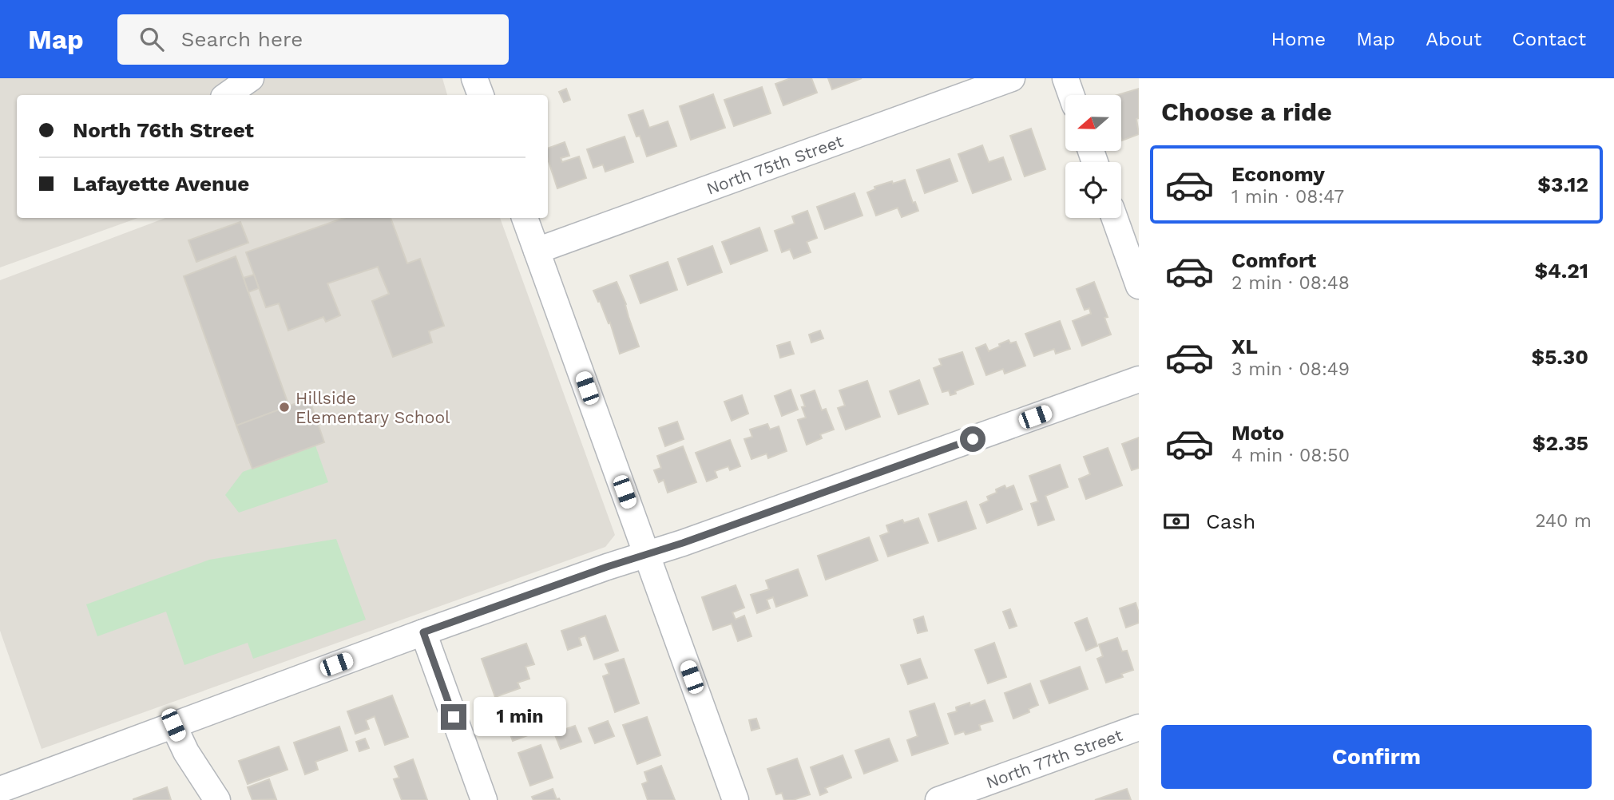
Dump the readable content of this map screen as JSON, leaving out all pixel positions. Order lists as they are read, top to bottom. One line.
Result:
{"streets":{"street":["North 75th Street","North 77th Street"]},"places":["Hillside Elementary School"],"north":"left","page":{"header":"Map","search":"Search here","nav":["Home","Map","About","Contact"],"heading":"Choose a ride","banner":["North 76th Street","Lafayette Avenue"],"list":[{"name":"Economy","note":"1 min · 08:47","value":"$3.12"},{"name":"Comfort","note":"2 min · 08:48","value":"$4.21"},{"name":"XL","note":"3 min · 08:49","value":"$5.30"},{"name":"Moto","note":"4 min · 08:50","value":"$2.35"}],"pay":["Cash","240 m"],"bubble":"1 min","buttons":"Confirm"}}
